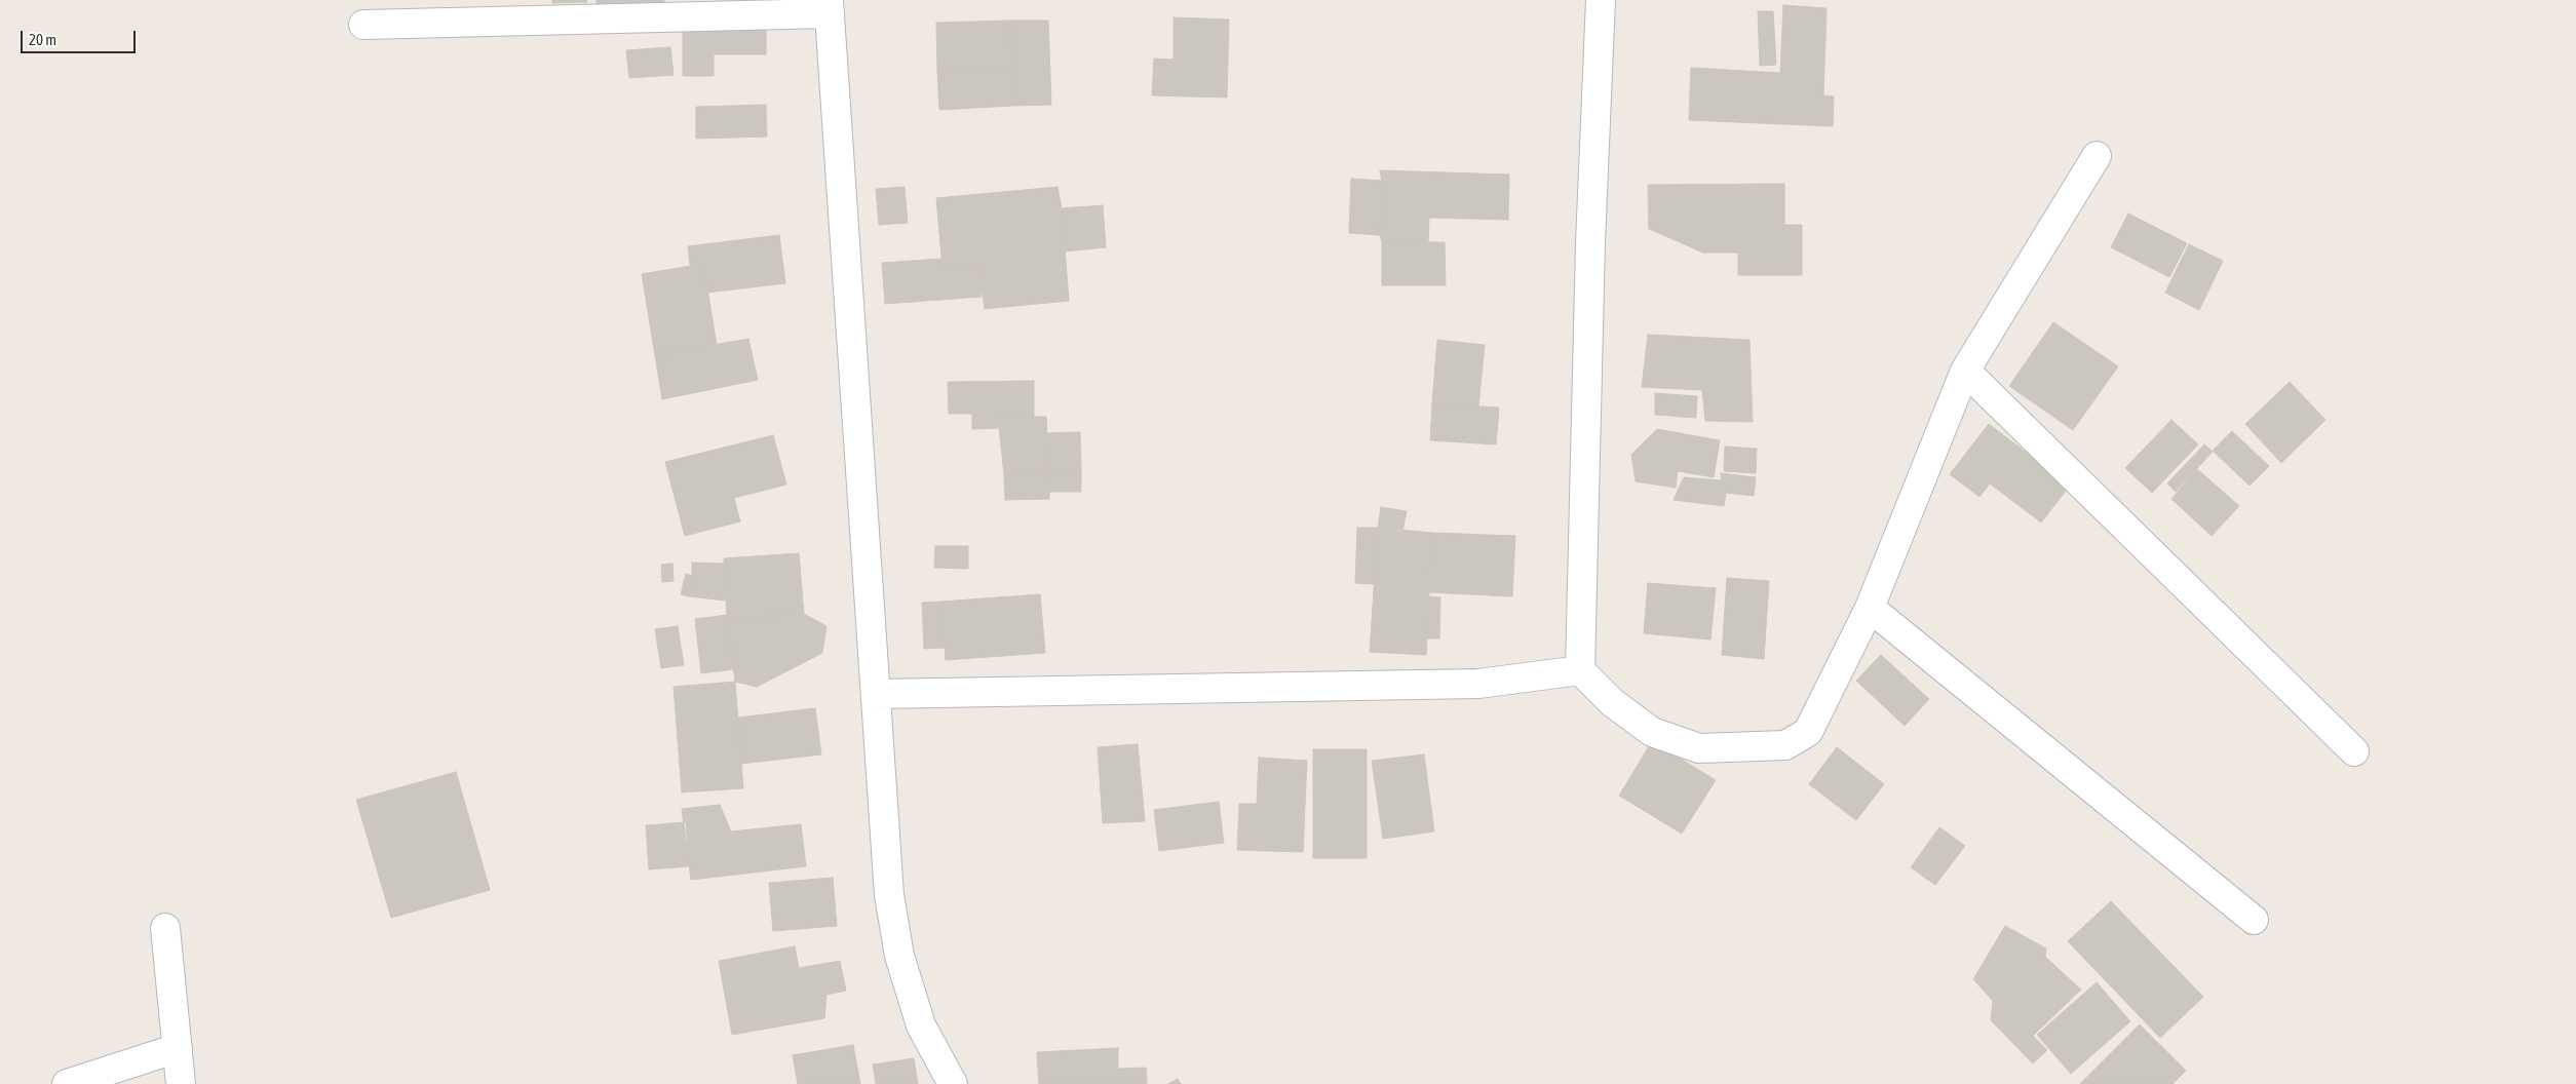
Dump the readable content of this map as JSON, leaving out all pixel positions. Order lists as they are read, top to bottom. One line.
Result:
{"scale_bar":"20 m"}
